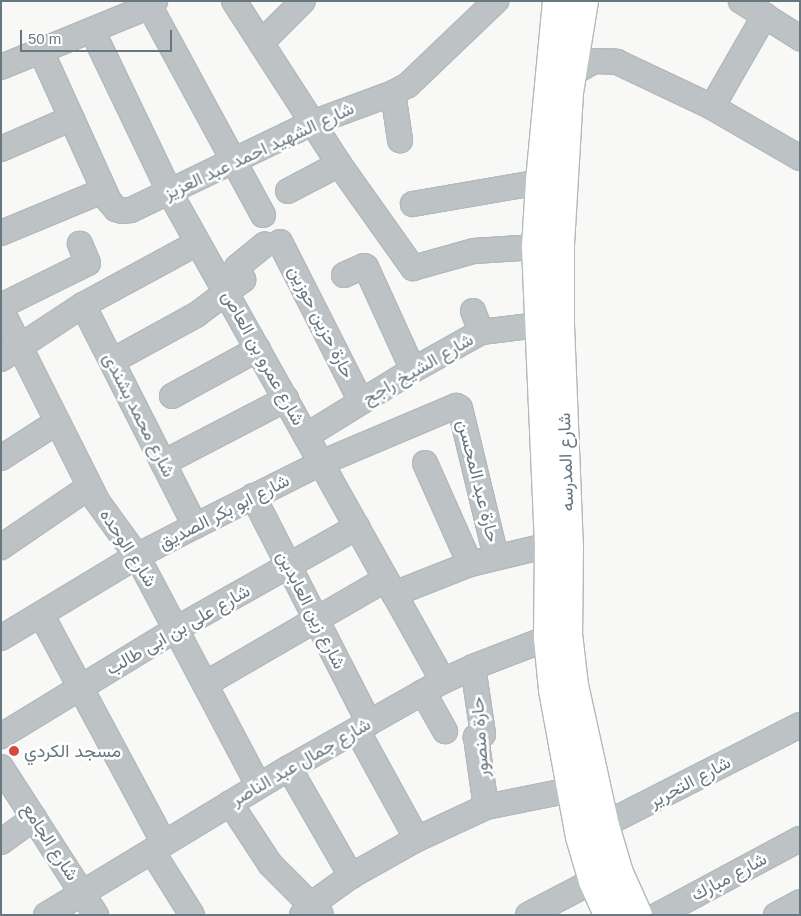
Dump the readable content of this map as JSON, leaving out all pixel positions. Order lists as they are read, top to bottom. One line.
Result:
{"streets":{"main road":["شارع المدرسه"],"street":["شارع الشهيد احمد عبد العزيز","حارة حزين حوزين","شارع عمرو بن العاص","شارع الشيخ راجح","شارع محمد بشندى","حارة عبد المحسن","شارع ابو بكر الصديق","شارع الوحده","شارع زين العابدين","شارع على بن ابى طالب","حارة منصور","شارع جمال عبد الناصر","شارع التحرير","شارع الجامع","شارع مبارك"]},"crossings":[["شارع الشهيد احمد عبد العزيز","شارع عمرو بن العاص"],["حارة حزين حوزين","شارع عمرو بن العاص"],["حارة حزين حوزين","شارع الشيخ راجح"],["شارع عمرو بن العاص","شارع الشيخ راجح"],["شارع عمرو بن العاص","شارع ابو بكر الصديق"],["شارع عمرو بن العاص","شارع على بن ابى طالب"],["شارع عمرو بن العاص","شارع جمال عبد الناصر"],["شارع الشيخ راجح","شارع المدرسه"],["شارع محمد بشندى","شارع ابو بكر الصديق"],["شارع المدرسه","شارع جمال عبد الناصر"],["شارع المدرسه","شارع التحرير"],["حارة عبد المحسن","شارع ابو بكر الصديق"],["شارع ابو بكر الصديق","شارع الوحده"],["شارع ابو بكر الصديق","شارع زين العابدين"],["شارع الوحده","شارع على بن ابى طالب"],["شارع الوحده","شارع جمال عبد الناصر"],["شارع زين العابدين","شارع على بن ابى طالب"],["شارع زين العابدين","شارع جمال عبد الناصر"],["حارة منصور","شارع جمال عبد الناصر"],["شارع جمال عبد الناصر","شارع الجامع"]],"places":["مسجد الكردي"],"scale_bar":"50 m"}
